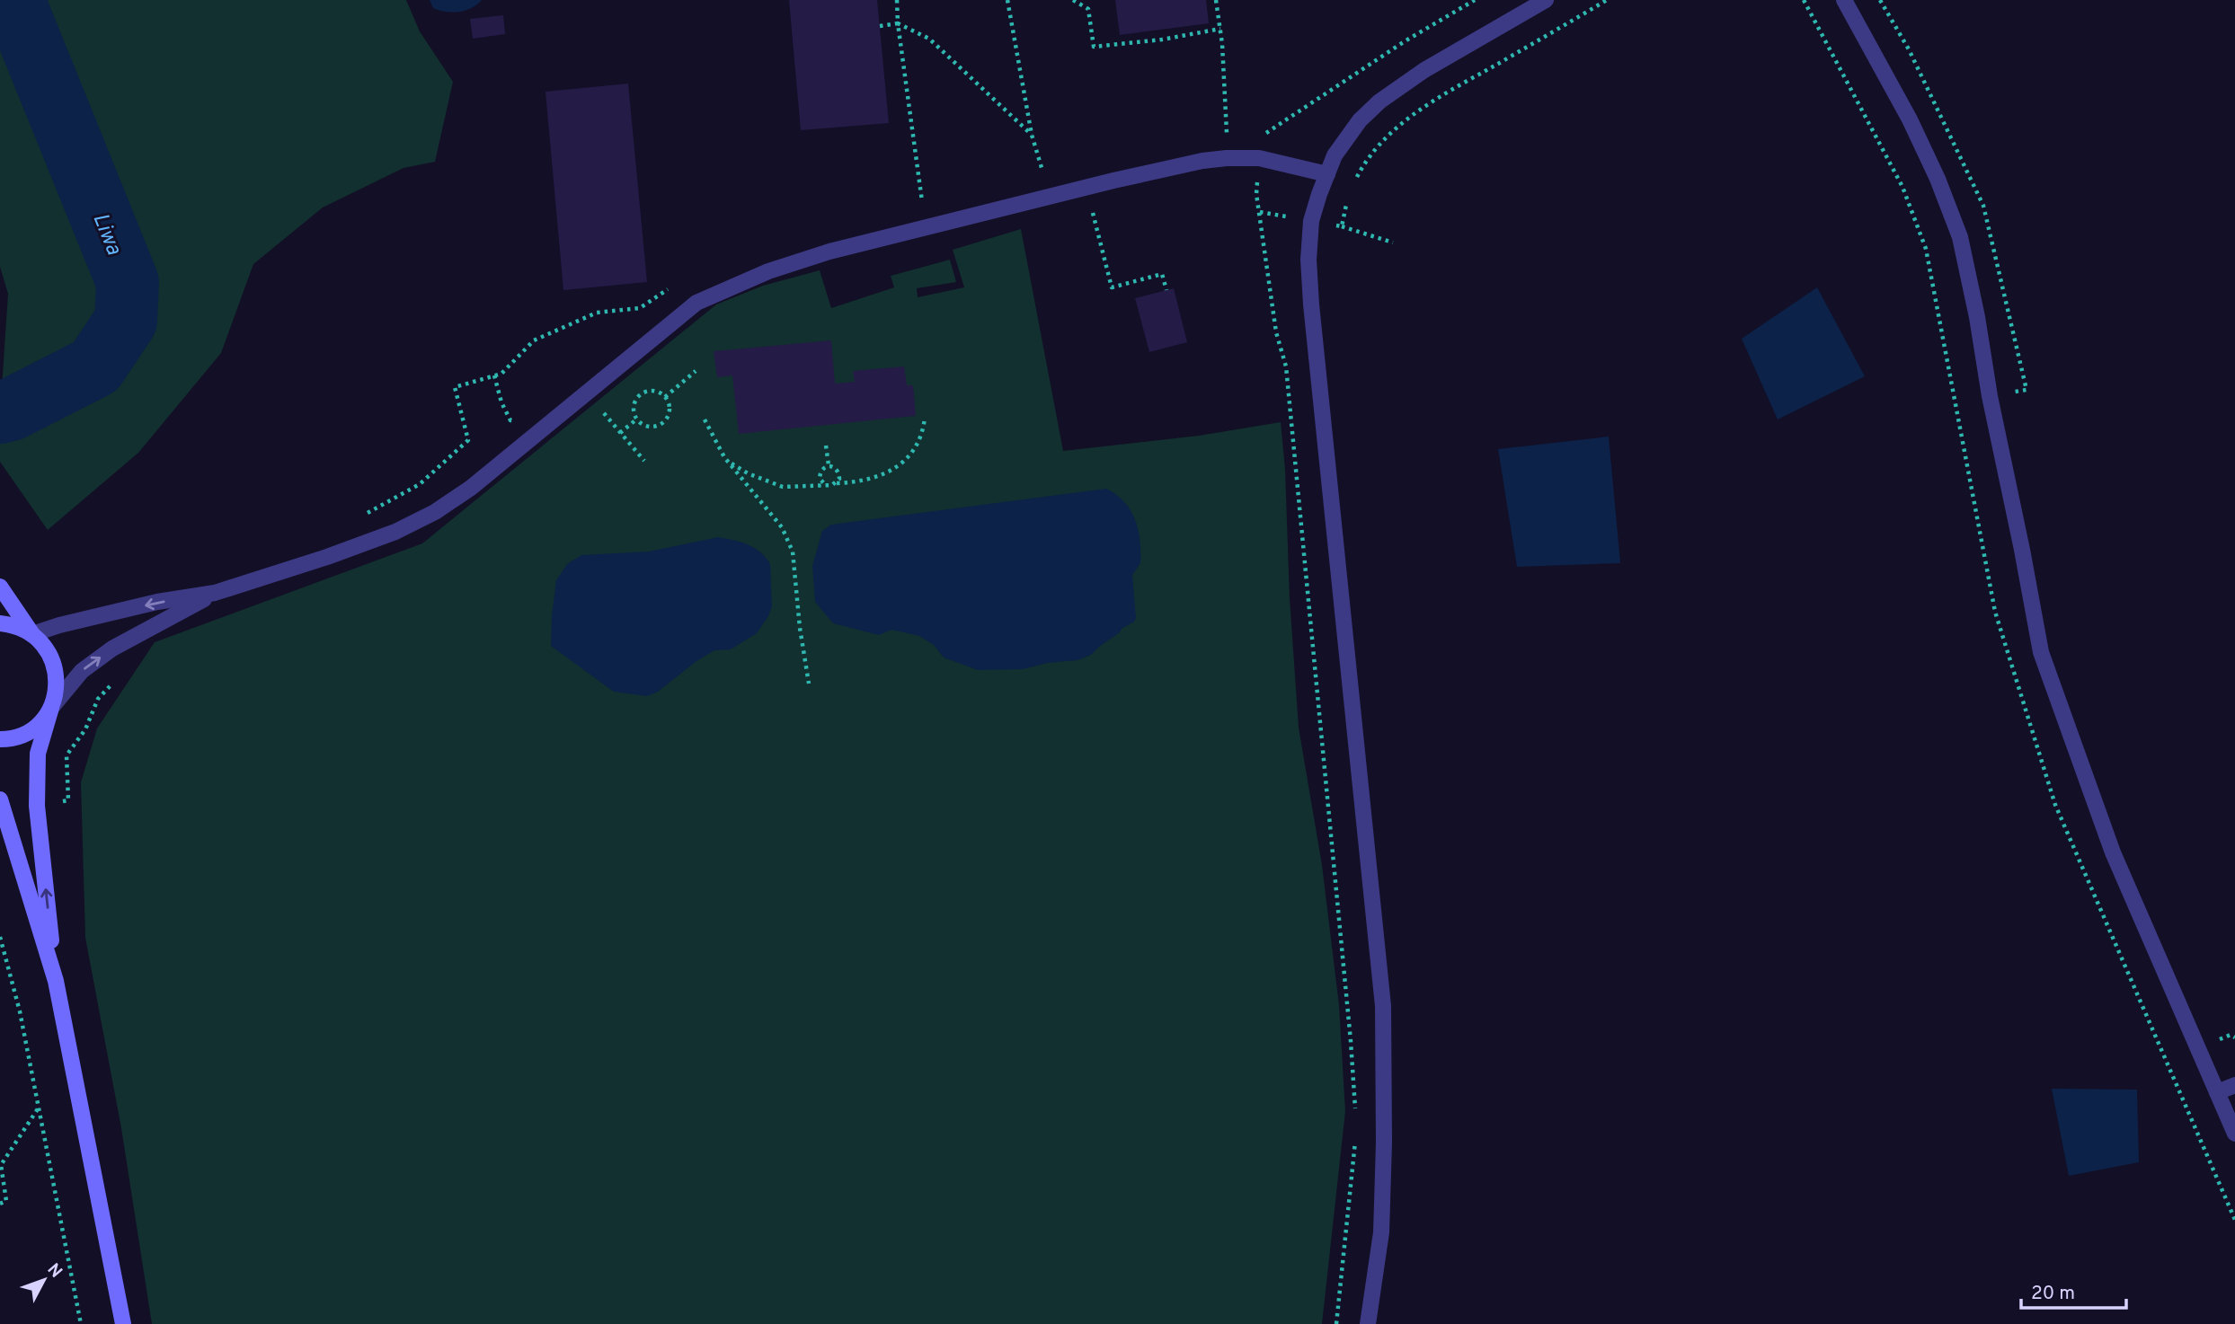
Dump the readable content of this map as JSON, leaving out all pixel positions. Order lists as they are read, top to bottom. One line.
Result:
{"water":["Liwa"],"scale_bar":"20 m","north":"top right"}
